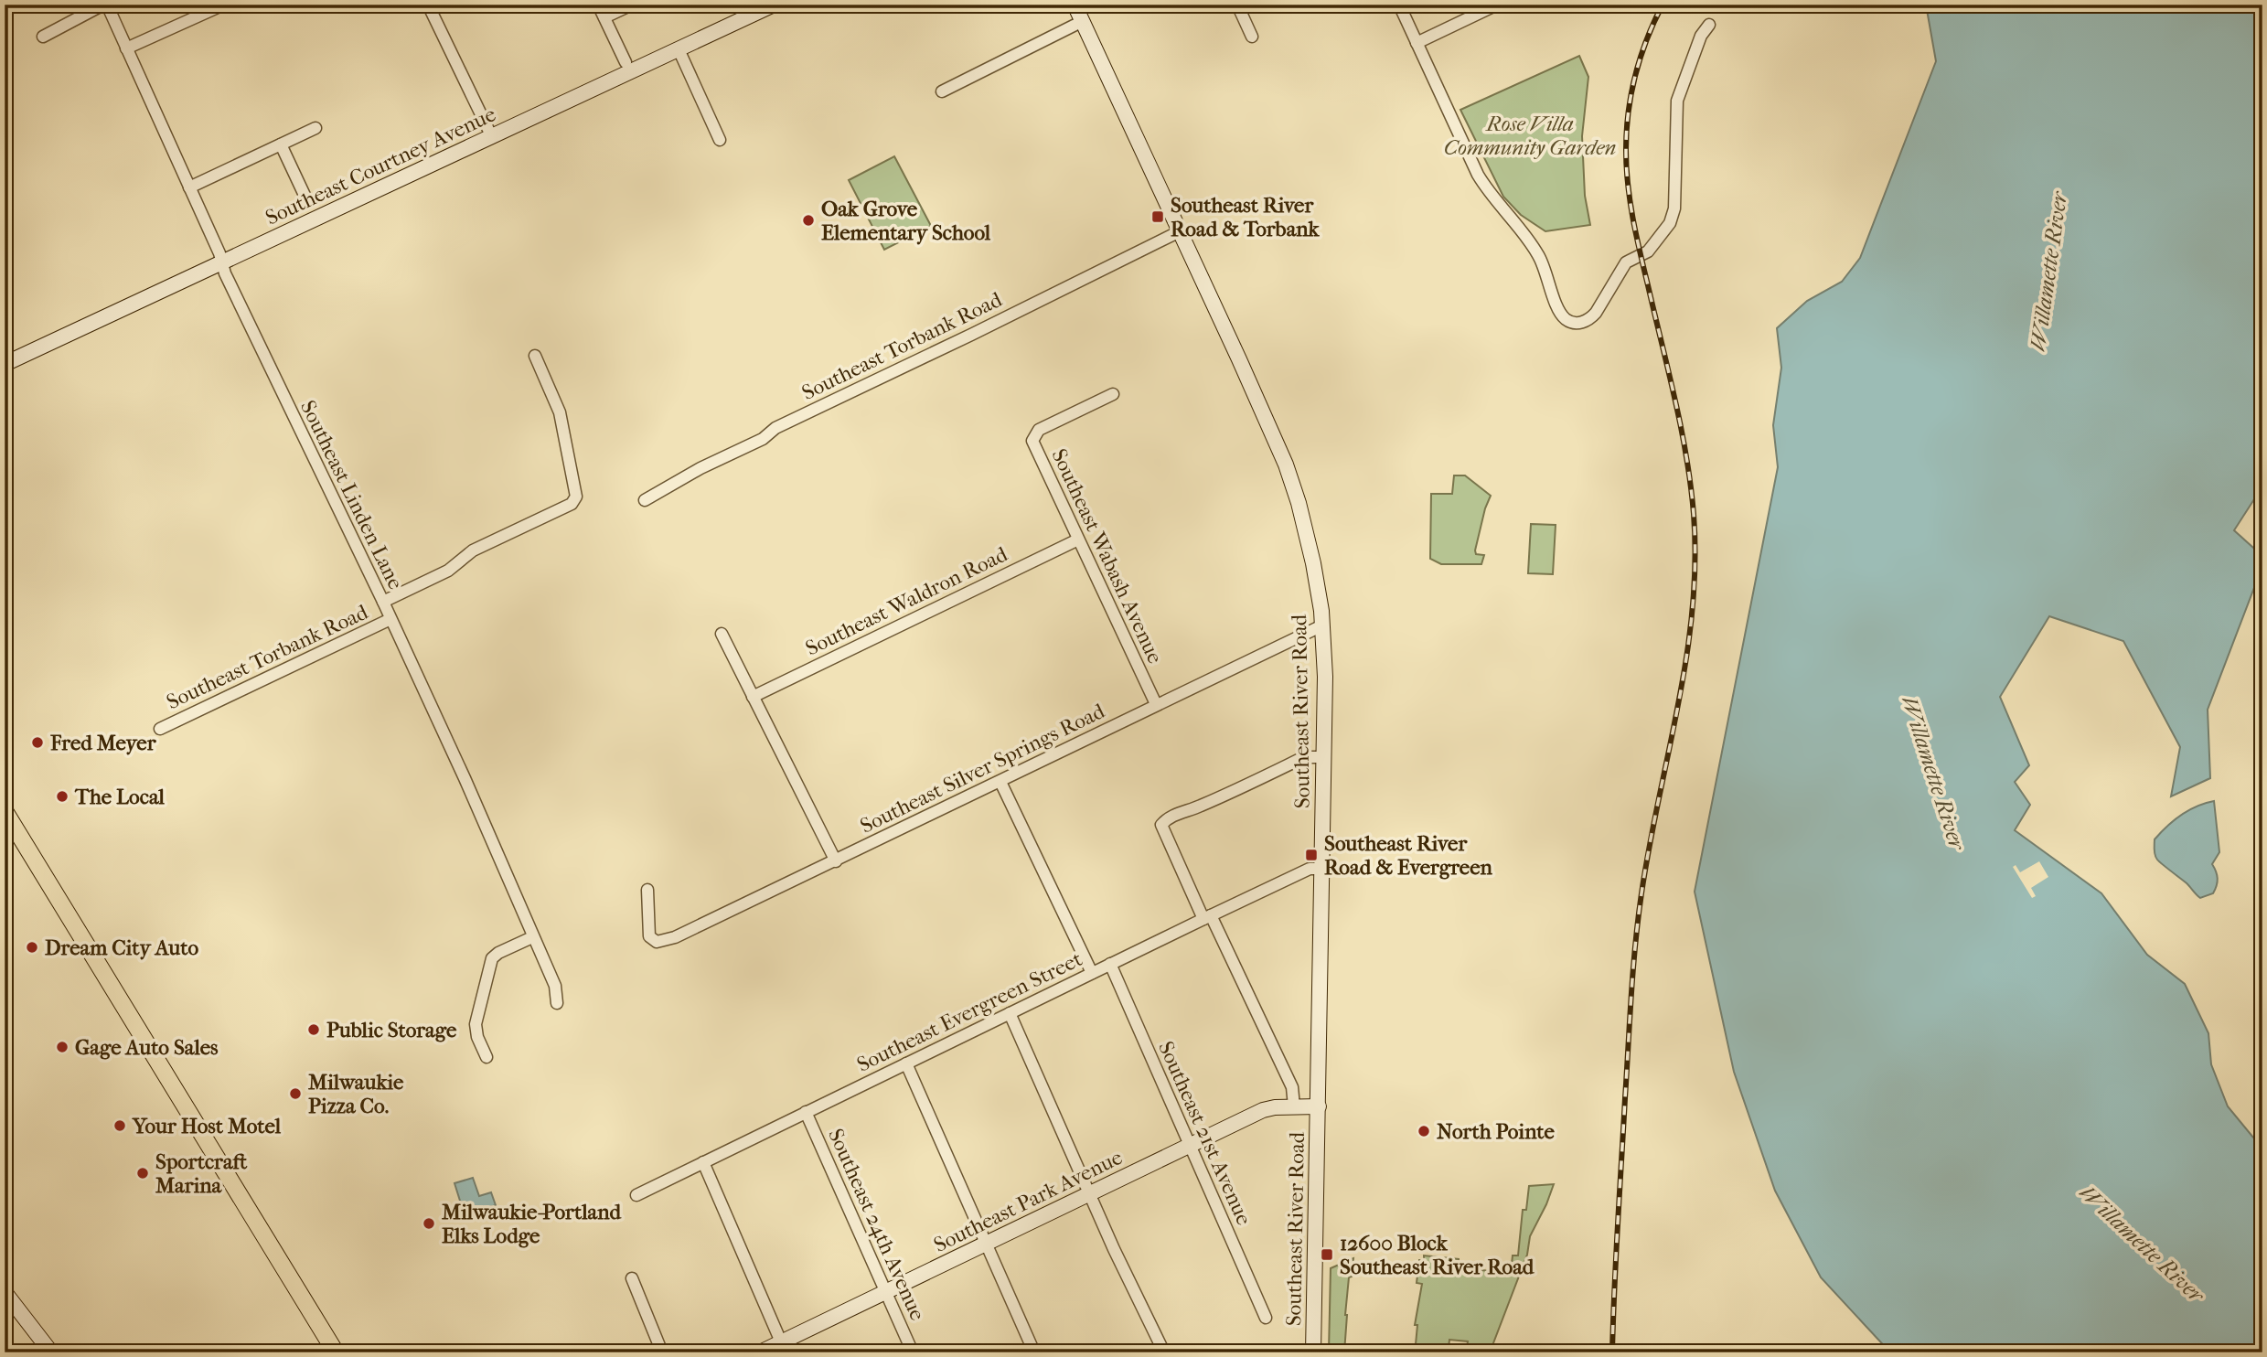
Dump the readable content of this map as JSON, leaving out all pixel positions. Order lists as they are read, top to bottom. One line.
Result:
{"streets":{"street":["Southeast Courtney Avenue","Southeast Torbank Road","Southeast Linden Lane","Southeast Wabash Avenue","Southeast Waldron Road","Southeast River Road","Southeast Silver Springs Road","Southeast Evergreen Street","Southeast 21st Avenue","Southeast Park Avenue","Southeast 24th Avenue"]},"crossings":[["Southeast Courtney Avenue","Southeast Linden Lane"],["Southeast Torbank Road","Southeast Linden Lane"],["Southeast Torbank Road","Southeast River Road"],["Southeast Wabash Avenue","Southeast Waldron Road"],["Southeast Wabash Avenue","Southeast Silver Springs Road"],["Southeast River Road","Southeast Silver Springs Road"],["Southeast River Road","Southeast Evergreen Street"],["Southeast River Road","Southeast Park Avenue"],["Southeast Evergreen Street","Southeast 21st Avenue"],["Southeast Evergreen Street","Southeast 24th Avenue"],["Southeast 21st Avenue","Southeast Park Avenue"],["Southeast Park Avenue","Southeast 24th Avenue"]],"water":["Willamette River"],"parks":["Rose Villa Community Garden"],"places":{"transit":["Southeast River Road & Torbank","Southeast River Road & Evergreen","12600 Block Southeast River Road"],"other":["Oak Grove Elementary School","Fred Meyer","The Local","Dream City Auto","Public Storage","Gage Auto Sales","Milwaukie Pizza Co.","Your Host Motel","North Pointe","Sportcraft Marina","Milwaukie-Portland Elks Lodge"]}}
